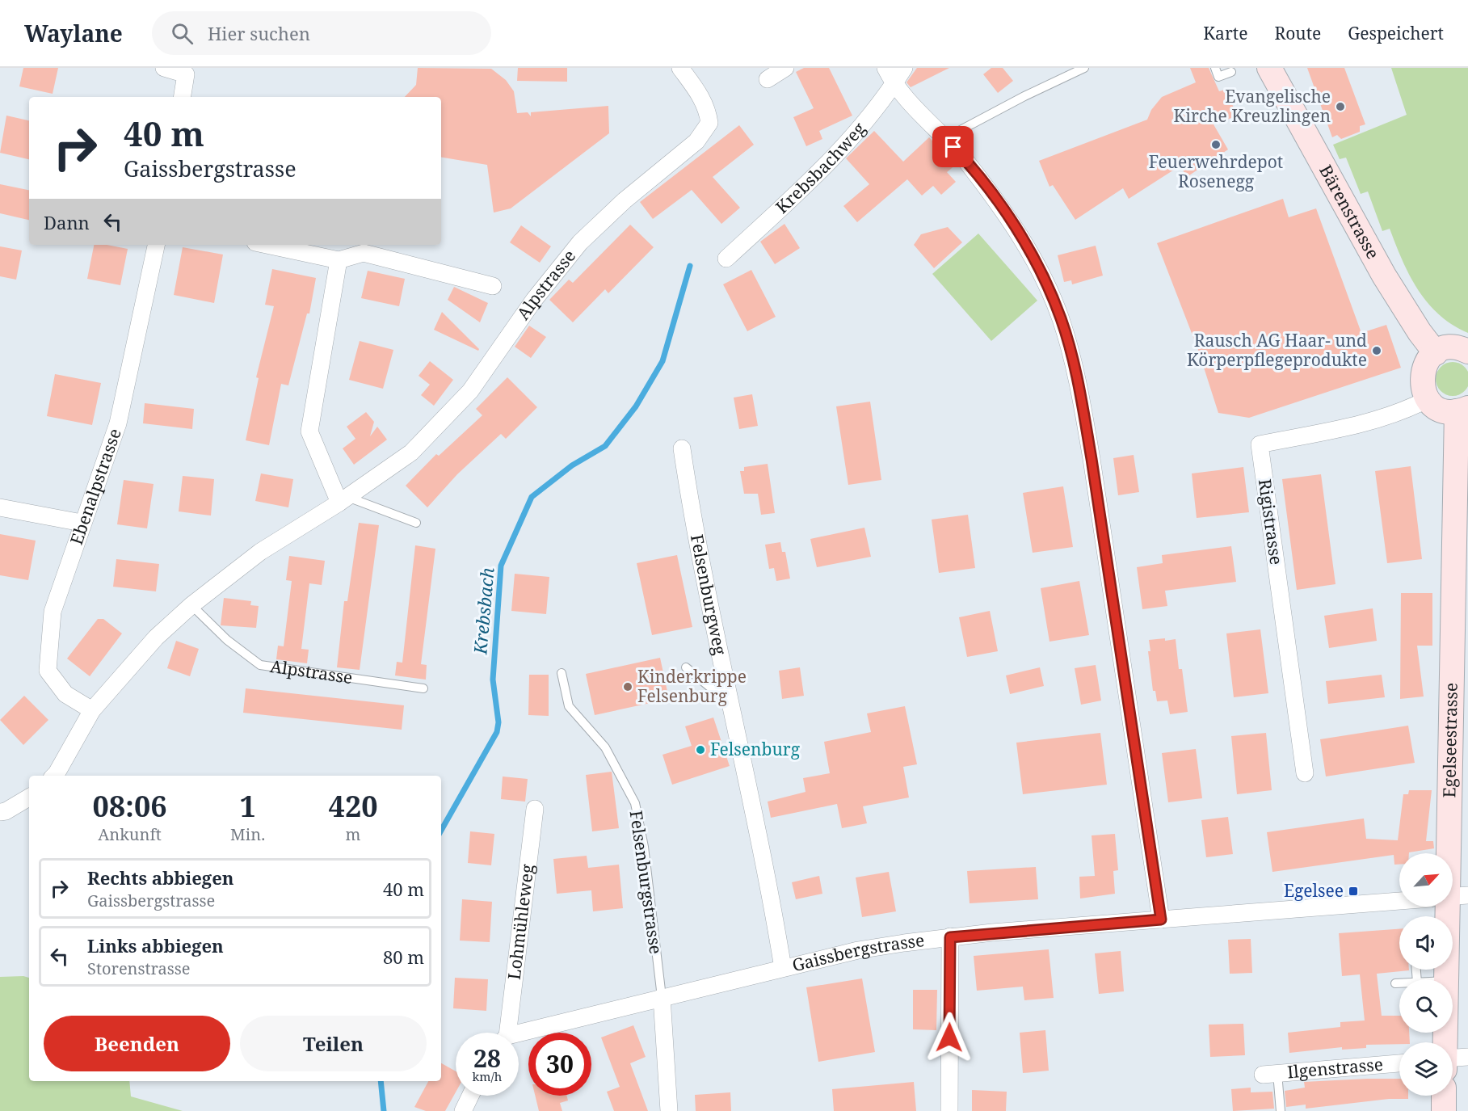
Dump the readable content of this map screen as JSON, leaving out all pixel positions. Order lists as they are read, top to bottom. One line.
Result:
{"streets":{"main road":["Bärenstrasse","Egelseestrasse"],"street":["Krebsbachweg","Alpstrasse","Ebenalpstrasse","Rigistrasse","Felsenburgweg","Lohmühleweg","Gaissbergstrasse","Ilgenstrasse"],"lane":["Felsenburgstrasse"]},"crossings":[["Alpstrasse","Ebenalpstrasse"],["Felsenburgweg","Gaissbergstrasse"],["Felsenburgstrasse","Gaissbergstrasse"]],"water":["Krebsbach"],"places":{"other":["Evangelische Kirche Kreuzlingen","Feuerwehrdepot Rosenegg","Rausch AG Haar- und Körperpflegeprodukte","Kinderkrippe Felsenburg","Felsenburg"],"transit":["Egelsee"]},"north":"top right","page":{"header":"Waylane","search":"Hier suchen","nav":["Karte","Route","Gespeichert"],"turn":["40 m","Gaissbergstrasse"],"then":"Dann","eta":["08:06","Ankunft","1","Min.","420","m"],"list":[{"name":"Rechts abbiegen","note":"Gaissbergstrasse","value":"40 m"},{"name":"Links abbiegen","note":"Storenstrasse","value":"80 m"}],"buttons":["Beenden","Teilen"],"speed":"28 km/h","limit":"30"}}
